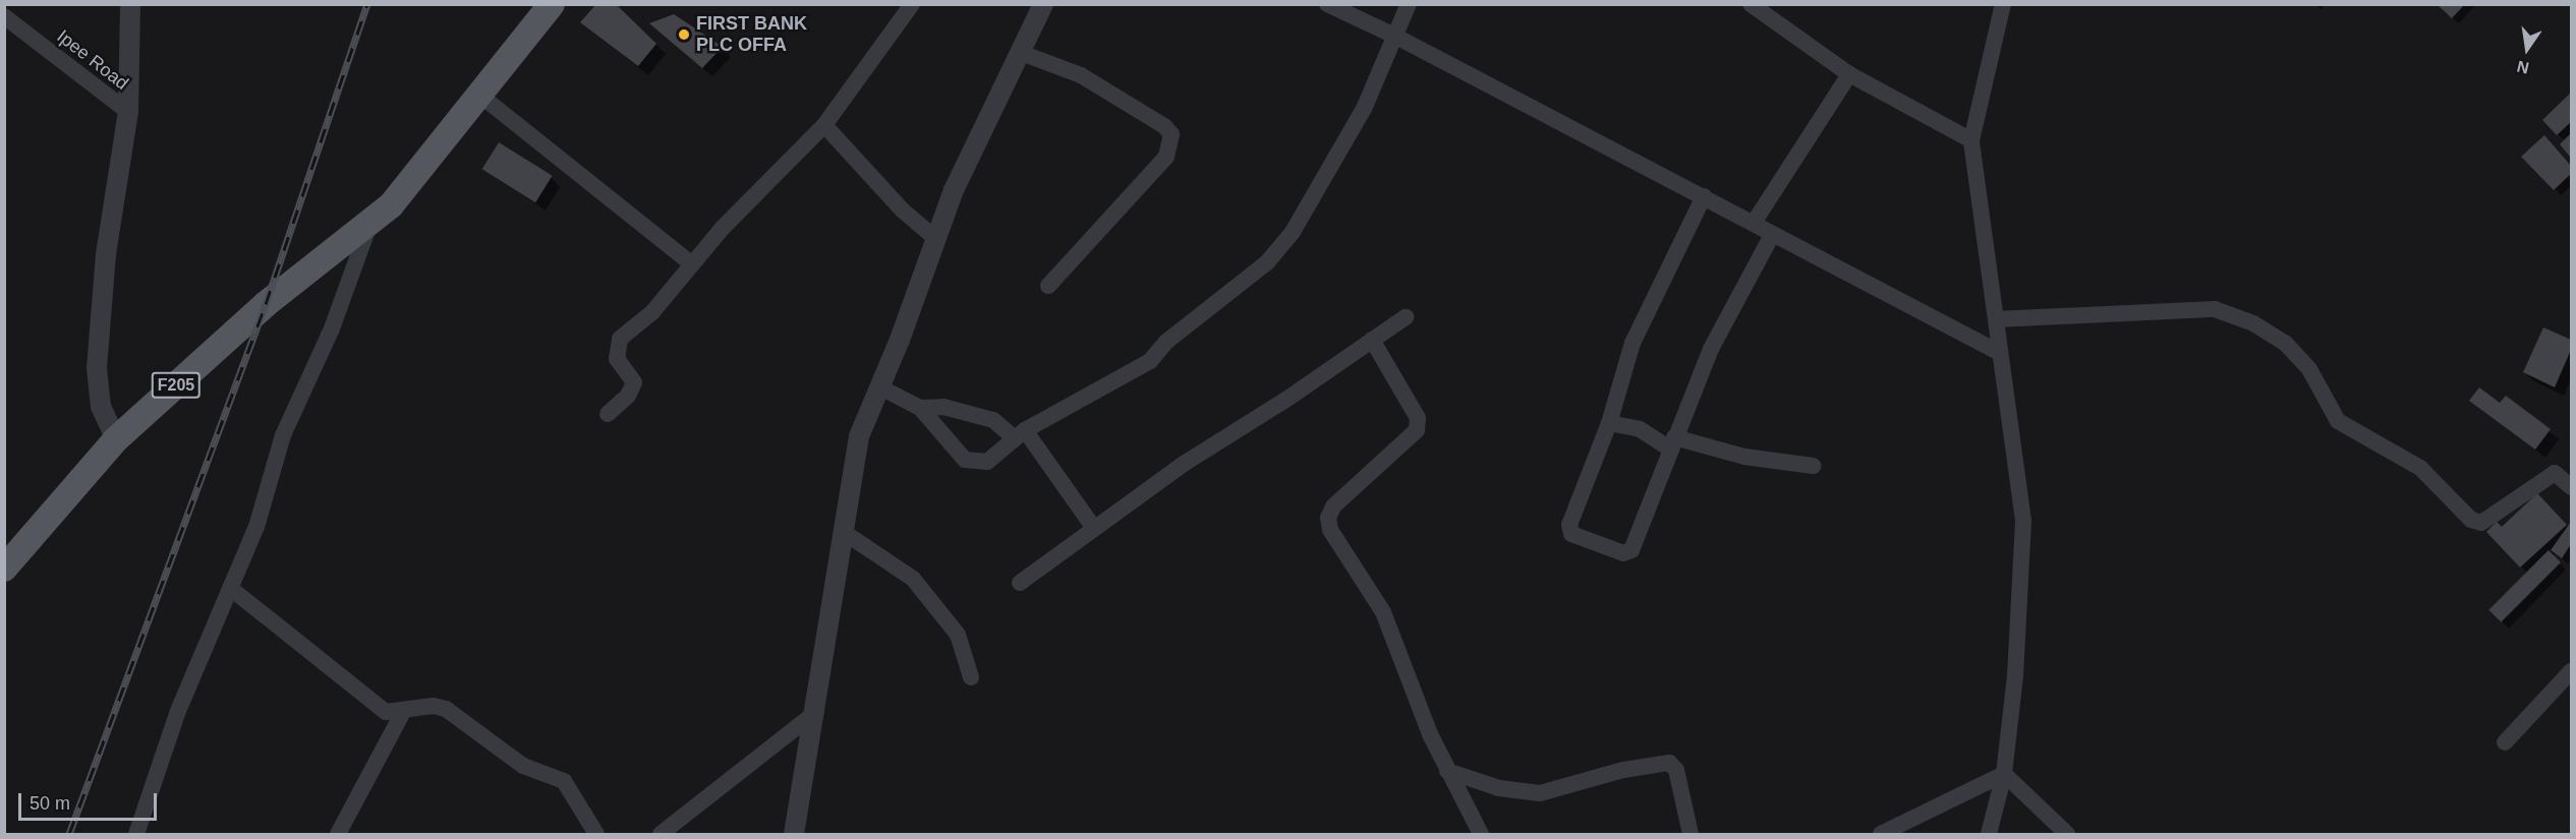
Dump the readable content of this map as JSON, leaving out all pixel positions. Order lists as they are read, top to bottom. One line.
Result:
{"streets":{"main road":["F205"],"street":["Ipee Road"]},"places":["FIRST BANK PLC OFFA"],"scale_bar":"50 m","north":"bottom"}
